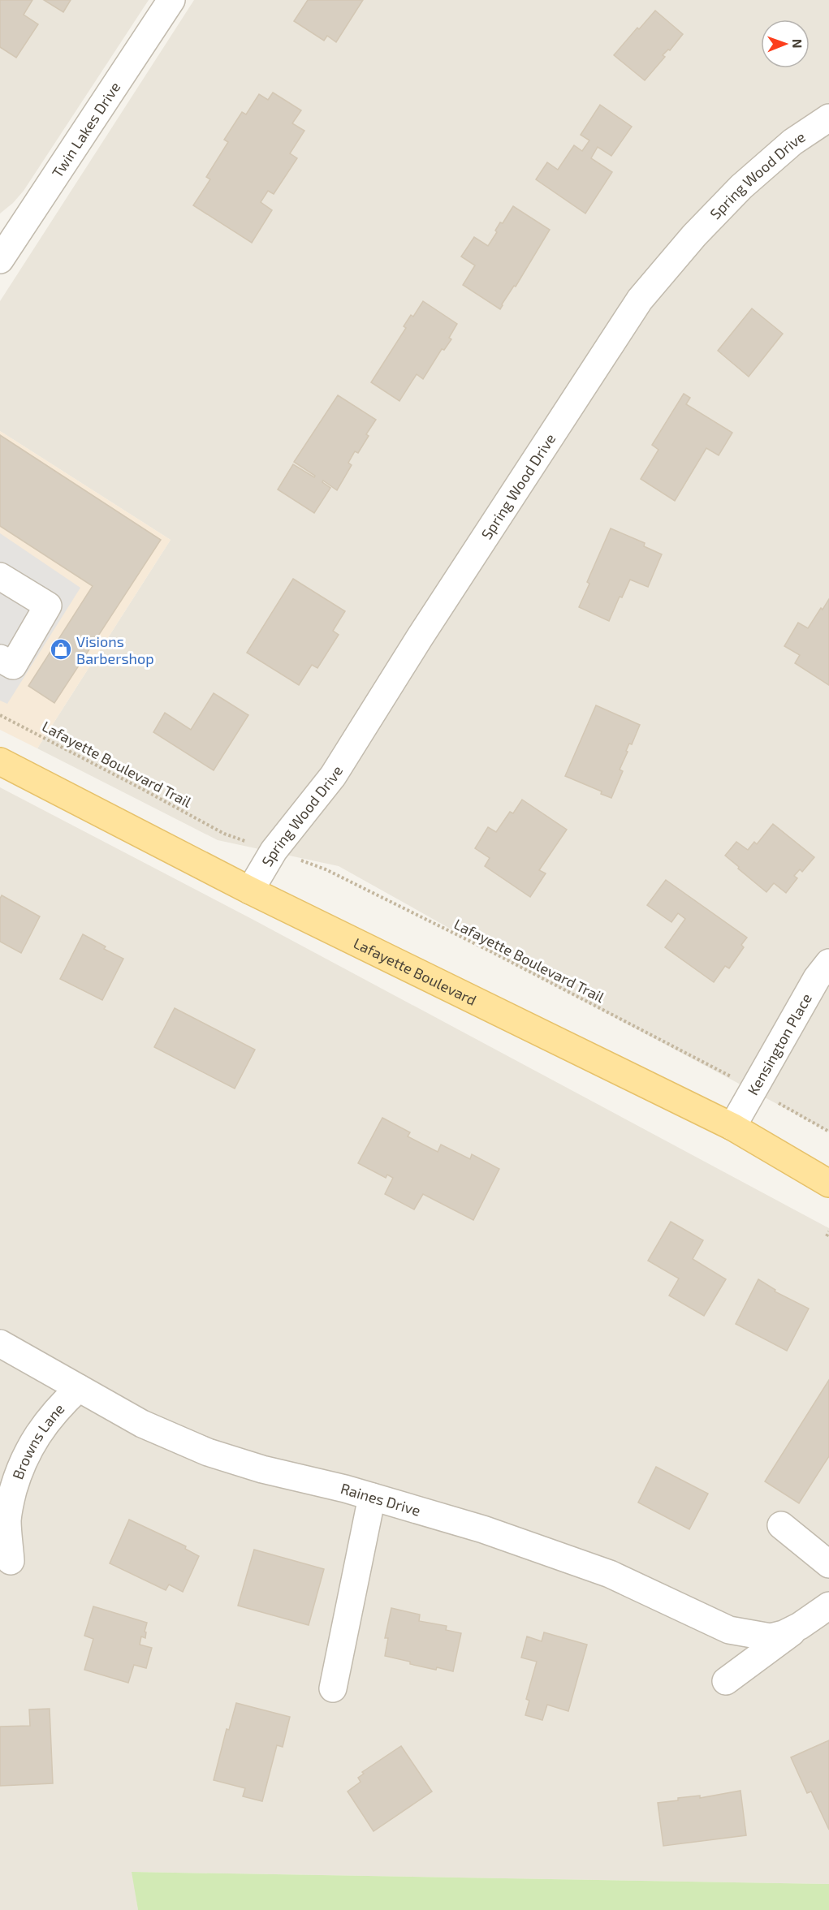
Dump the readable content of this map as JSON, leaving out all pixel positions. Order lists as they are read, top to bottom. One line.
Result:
{"streets":{"main road":["Lafayette Boulevard"],"street":["Twin Lakes Drive","Spring Wood Drive","Kensington Place","Browns Lane","Raines Drive"],"path":["Lafayette Boulevard Trail"]},"crossings":[["Spring Wood Drive","Lafayette Boulevard"],["Lafayette Boulevard","Kensington Place"],["Browns Lane","Raines Drive"]],"places":{"shop":["Visions Barbershop"]},"north":"right"}
